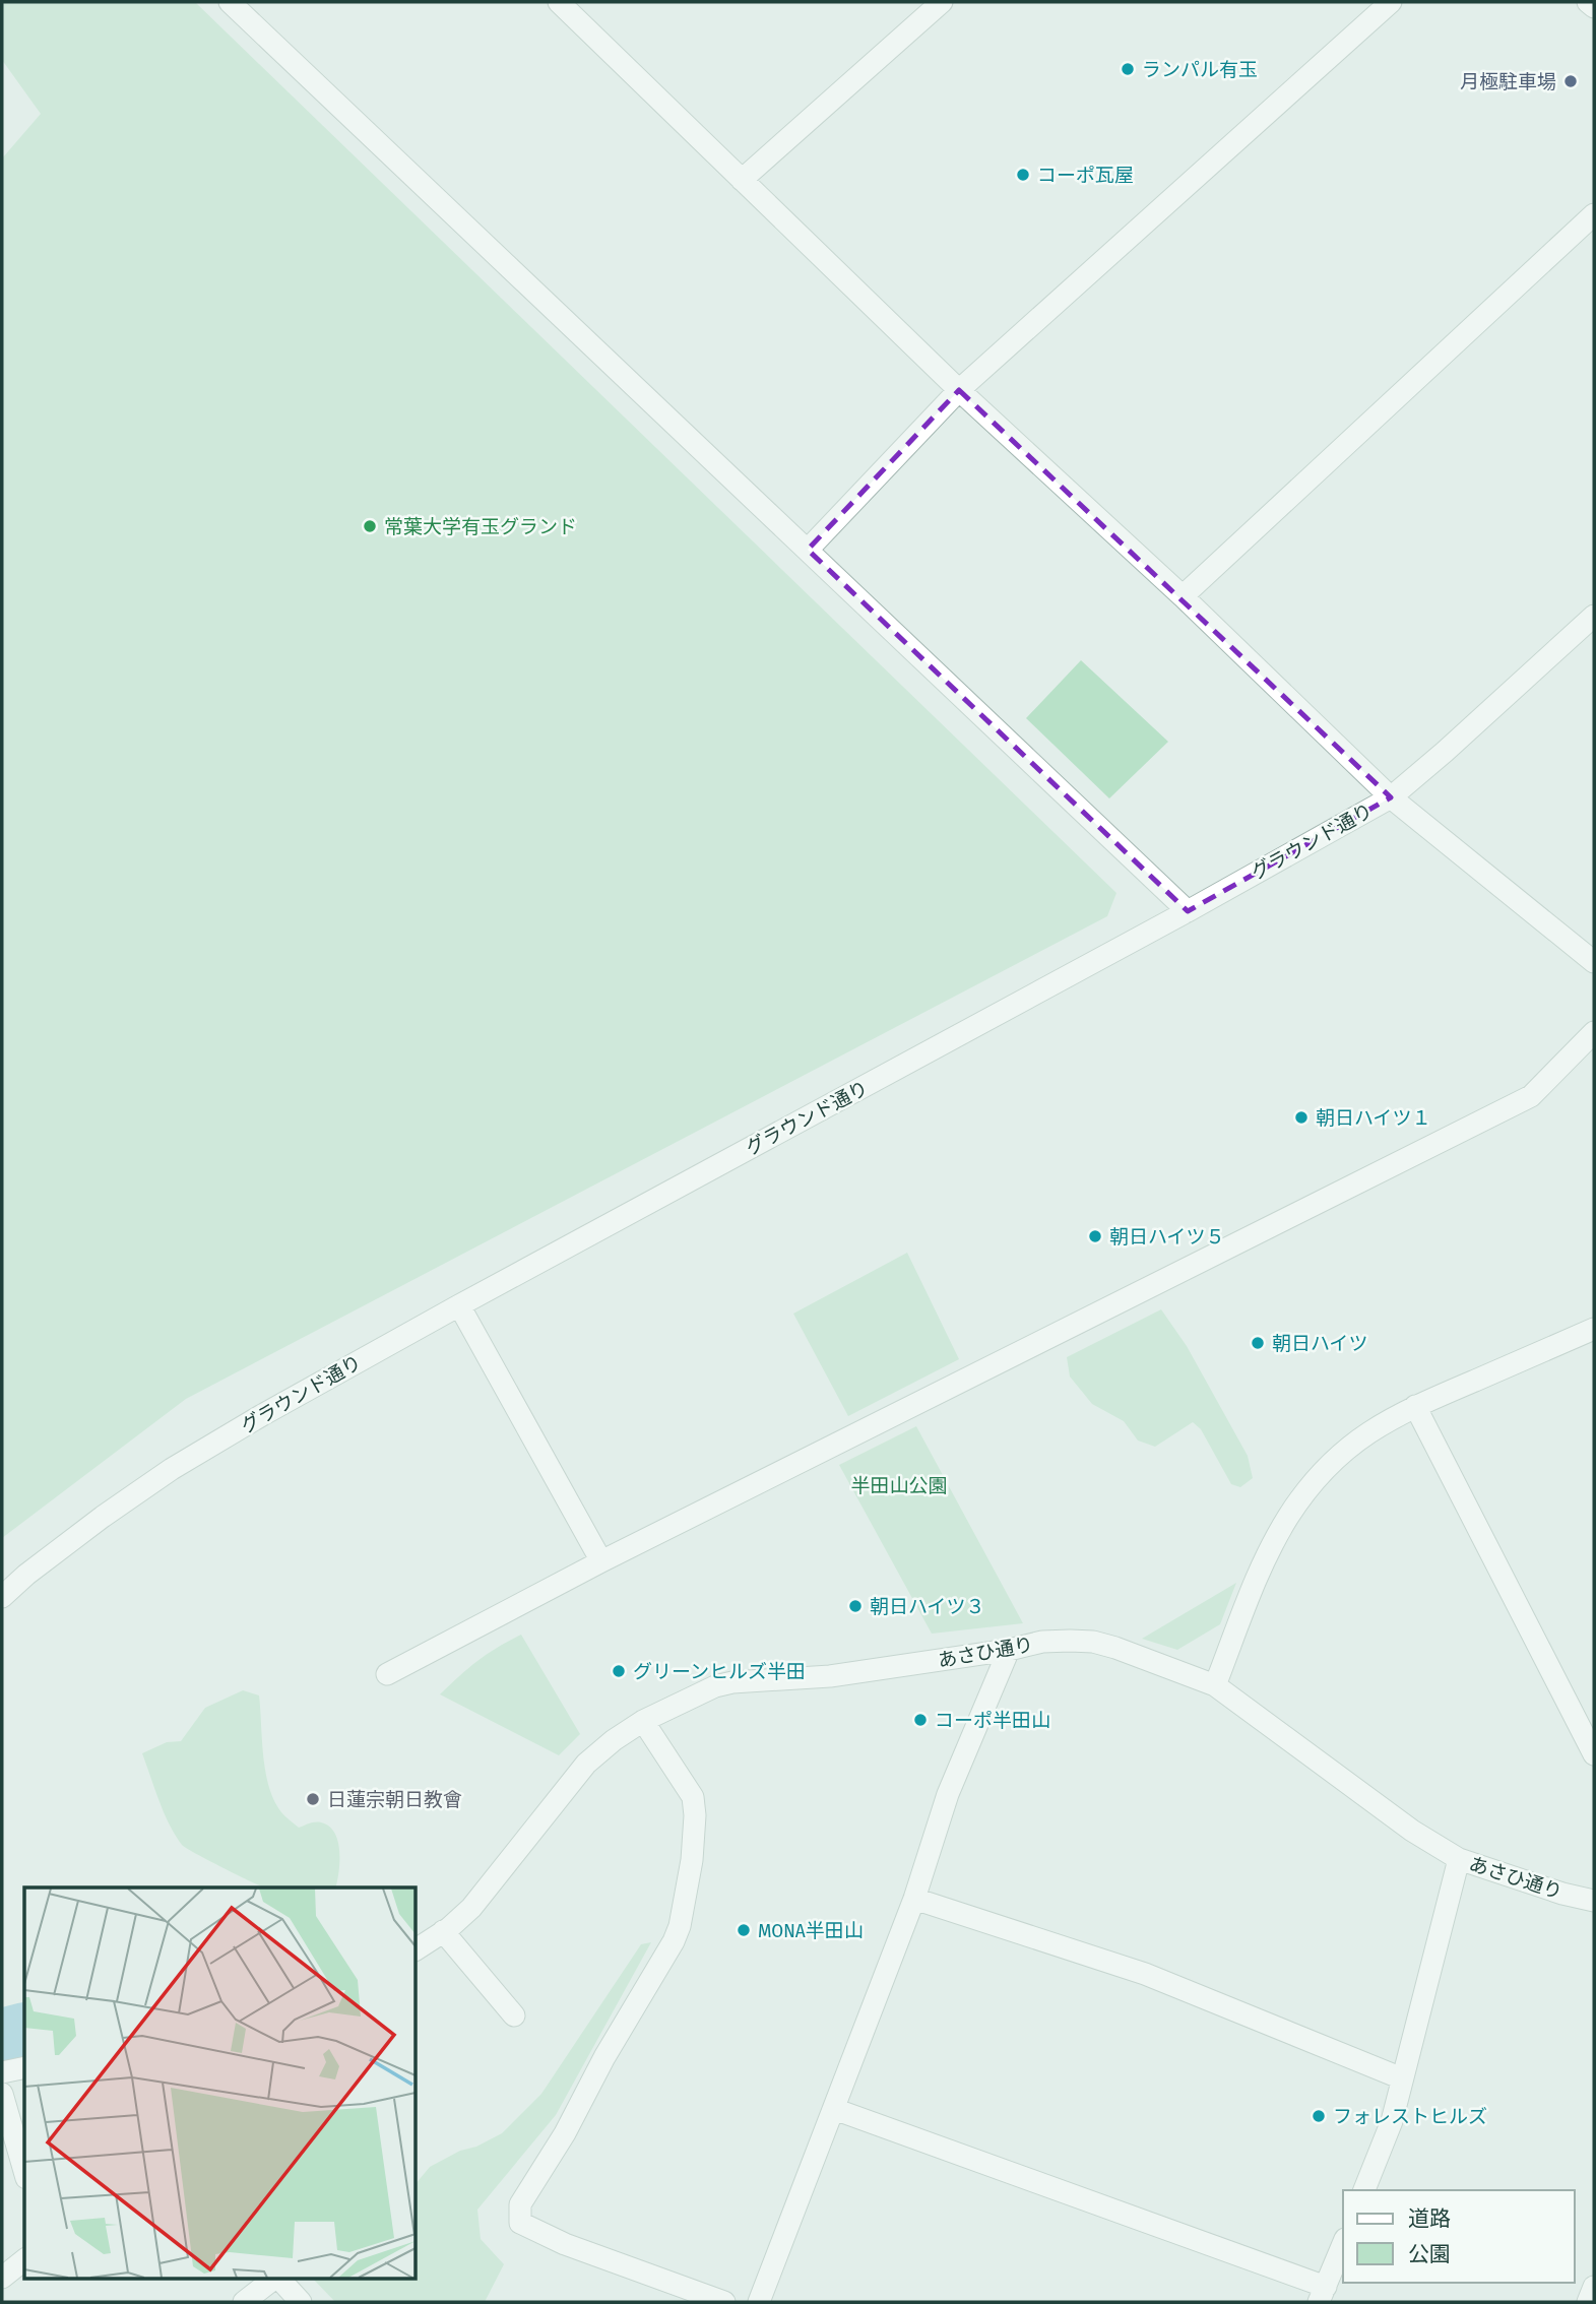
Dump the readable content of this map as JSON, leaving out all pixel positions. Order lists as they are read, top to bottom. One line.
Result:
{"streets":{"street":["グラウンド通り","あさひ通り"]},"parks":["半田山公園"],"places":["ランパル有玉","月極駐車場","コーポ瓦屋","常葉大学有玉グランド","朝日ハイツ１","朝日ハイツ５","朝日ハイツ","朝日ハイツ３","グリーンヒルズ半田","コーポ半田山","日蓮宗朝日教會","MONA半田山","フォレストヒルズ"],"legend":["道路","公園"]}
